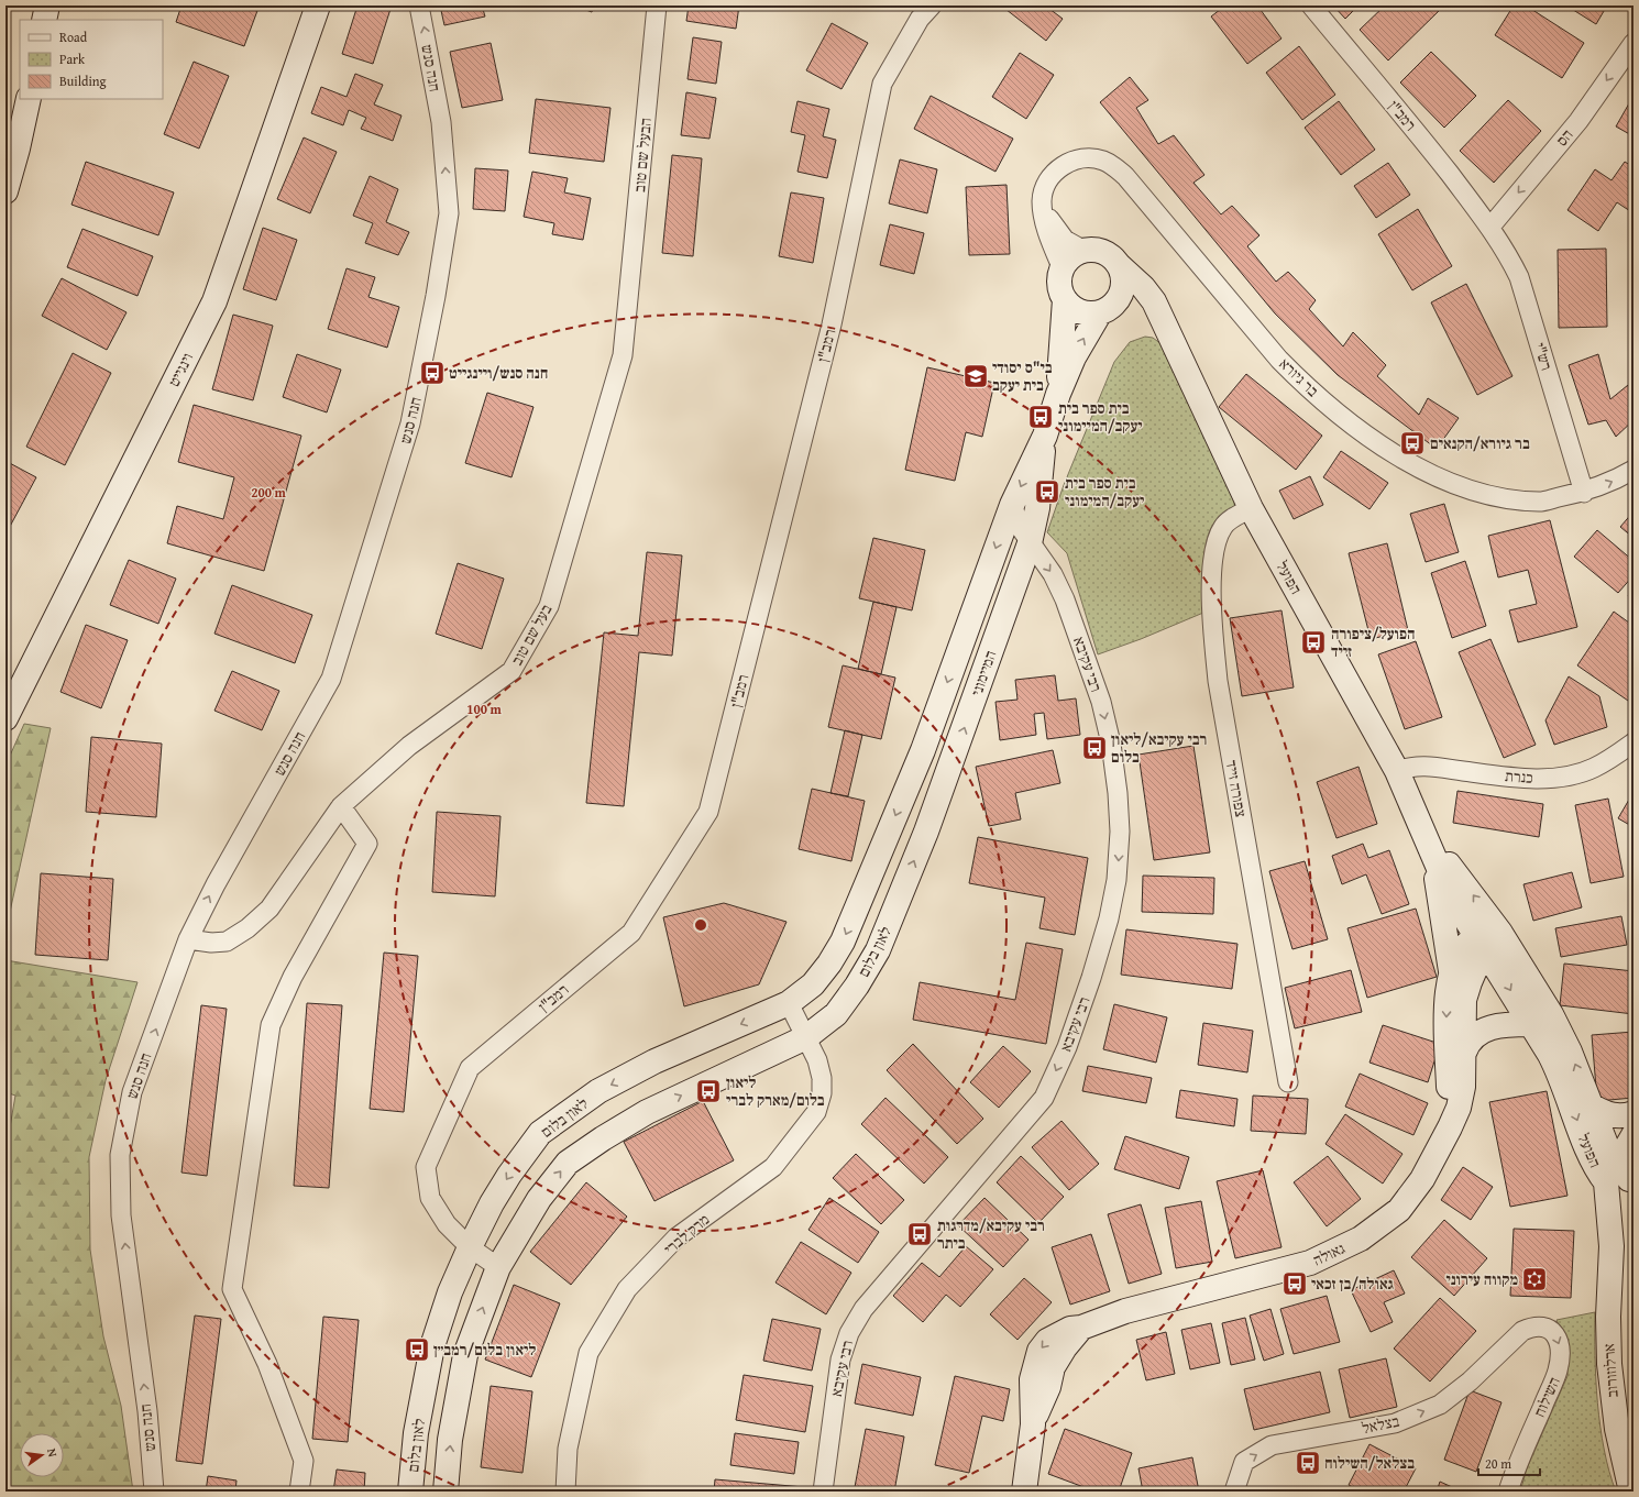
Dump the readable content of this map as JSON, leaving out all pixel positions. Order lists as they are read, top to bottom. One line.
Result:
{"streets":{"street":["חנה סנש","רמב\"ן","הס","הבעל שם טוב","רש\"י","וינגייט","בר גיורא","הפועל","בעל שם טוב","רבי עקיבא","המיימוני","כנרת","צפורה זייד","לאון בלום","מרק לברי","גאולה","ארלוזורוב","השילוח","בצלאל"]},"crossings":[["חנה סנש","בעל שם טוב"],["רמב\"ן","הס"],["רמב\"ן","רש\"י"],["רמב\"ן","לאון בלום"],["הס","רש\"י"],["הבעל שם טוב","בעל שם טוב"],["רש\"י","בר גיורא"],["בר גיורא","הפועל"],["בר גיורא","המיימוני"],["הפועל","המיימוני"],["הפועל","כנרת"],["הפועל","צפורה זייד"],["הפועל","גאולה"],["הפועל","ארלוזורוב"],["רבי עקיבא","המיימוני"],["המיימוני","לאון בלום"],["לאון בלום","מרק לברי"],["השילוח","בצלאל"]],"one_way":["הס","רבי עקיבא","בצלאל"],"places":{"bus stop":["חנה סנש/ויינגייט","בית ספר בית יעקב/המיימוני","בר גיורא/הקנאים","בית ספר בית יעקב/המימוני","הפועל/ציפורה זייד","רבי עקיבא/ליאון בלום","ליאון בלום/מארק לברי","רבי עקיבא/מדרגות ביתר","גאולה/בן זכאי","ליאון בלום/רמב״ן","בצלאל/השילוח"],"school or university":["בי\"ס יסודי בית יעקב"],"synagogue":["מקווה עירוני"]},"legend":["Road","Park","Building"],"scale_bar":"20 m","north":"right","rings":["200 m","100 m"]}
